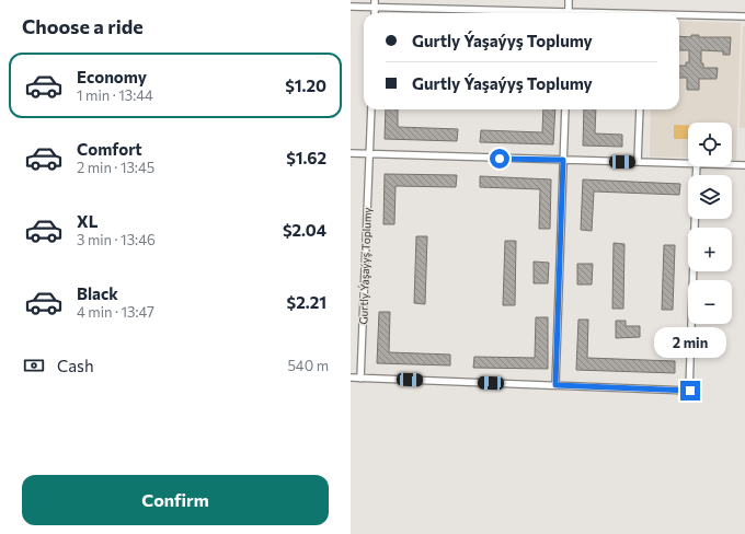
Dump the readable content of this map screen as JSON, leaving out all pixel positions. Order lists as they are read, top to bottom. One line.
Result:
{"streets":{"street":["Gurtly Ýaşaýyş Toplumy"]},"page":{"heading":"Choose a ride","banner":["Gurtly Ýaşaýyş Toplumy","Gurtly Ýaşaýyş Toplumy"],"list":[{"name":"Economy","note":"1 min · 13:44","value":"$1.20"},{"name":"Comfort","note":"2 min · 13:45","value":"$1.62"},{"name":"XL","note":"3 min · 13:46","value":"$2.04"},{"name":"Black","note":"4 min · 13:47","value":"$2.21"}],"map_buttons":["+","−"],"bubble":"2 min","pay":["Cash","540 m"],"buttons":"Confirm"}}
